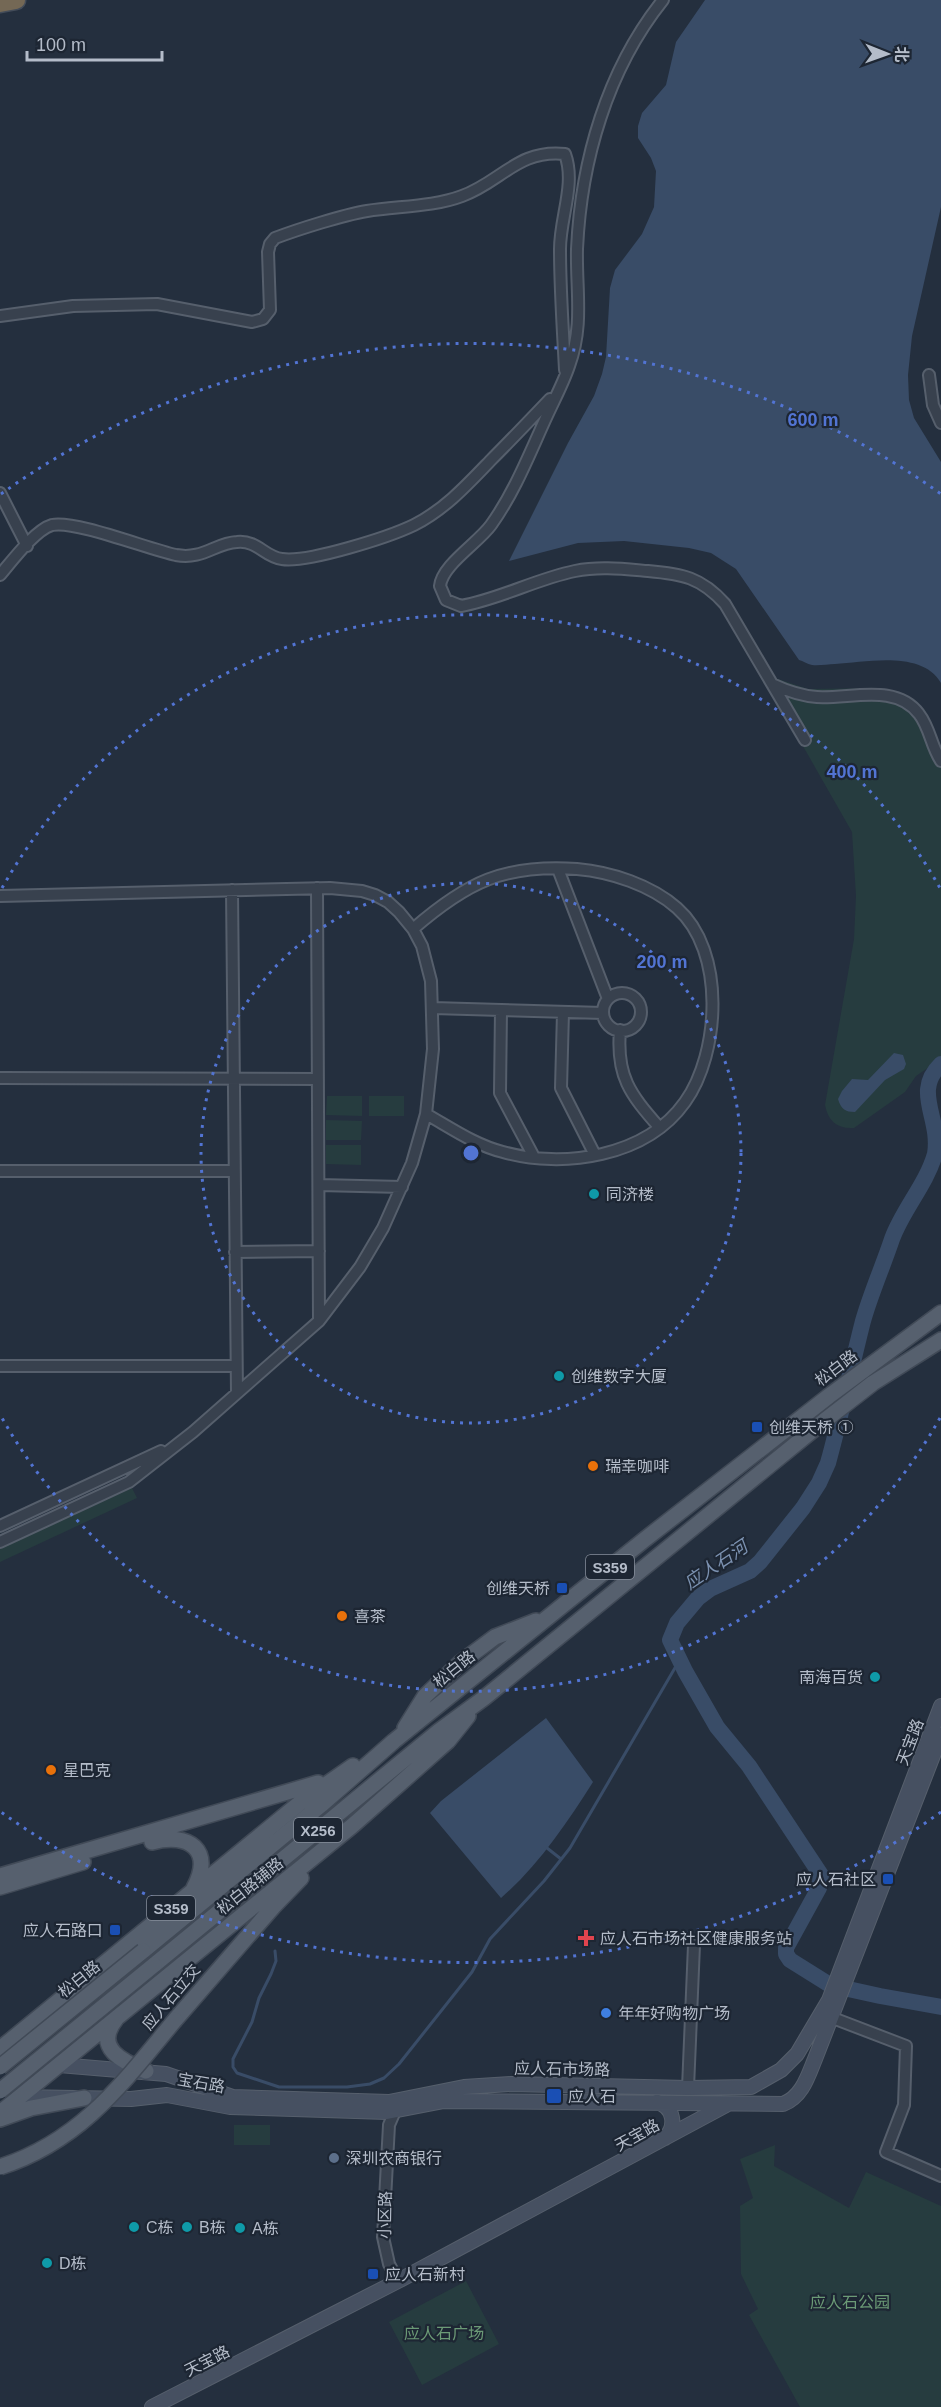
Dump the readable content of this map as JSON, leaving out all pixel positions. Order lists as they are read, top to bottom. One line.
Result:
{"streets":{"main road":["松白路","S359","X256","松白路辅路","应人石立交","宝石路"],"street":["天宝路","应人石市场路","小区路"]},"crossings":[["松白路","松白路辅路"],["S359","X256"],["S359","松白路辅路"],["天宝路","应人石市场路"],["天宝路","小区路"],["X256","松白路辅路"],["松白路辅路","应人石立交"],["松白路辅路","宝石路"],["应人石市场路","宝石路"],["应人石市场路","小区路"],["宝石路","小区路"]],"water":["应人石河"],"parks":["应人石公园","应人石广场"],"places":{"other":["同济楼","创维数字大厦","瑞幸咖啡","喜茶","南海百货","星巴克","年年好购物广场","深圳农商银行","C栋","B栋","A栋","D栋"],"transit":["创维天桥 ①","创维天桥","应人石社区","应人石路口","应人石","应人石新村"],"health":["应人石市场社区健康服务站"]},"scale_bar":"100 m","north":"right","rings":["600 m","400 m","200 m"]}
